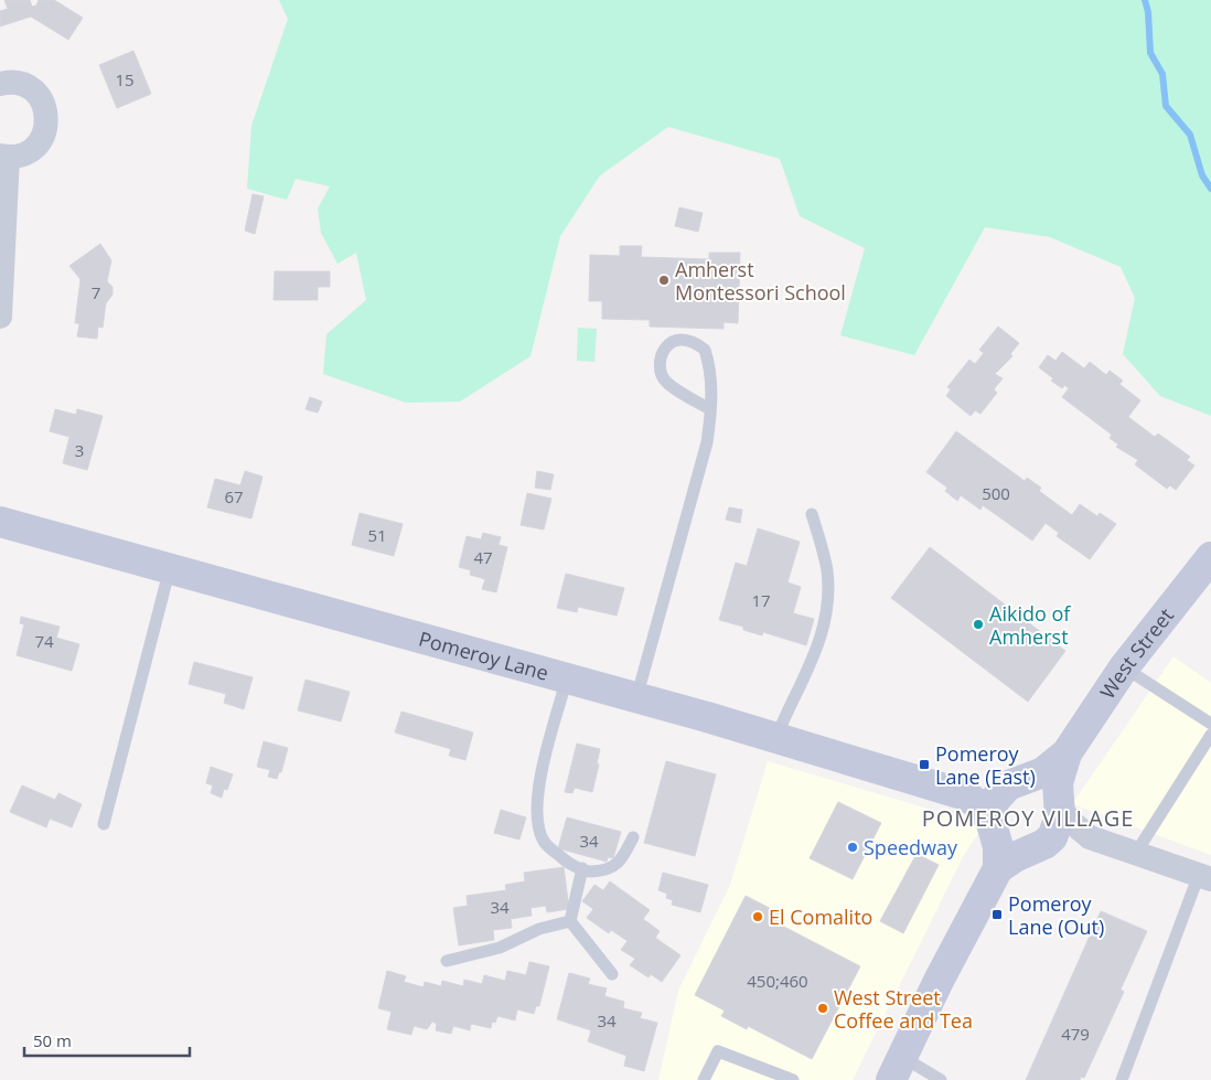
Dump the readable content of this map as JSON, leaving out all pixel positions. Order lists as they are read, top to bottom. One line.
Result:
{"streets":{"street":["West Street","Pomeroy Lane"]},"crossings":[["West Street","Pomeroy Lane"]],"districts":["POMEROY VILLAGE"],"places":{"other":["Amherst Montessori School","Aikido of Amherst","Speedway","El Comalito","West Street Coffee and Tea"],"transit":["Pomeroy Lane (East)","Pomeroy Lane (Out)"]},"house_numbers":["15","7","3","500","67","51","47","17","74","34","34","450;460","34","479"],"scale_bar":"50 m"}
